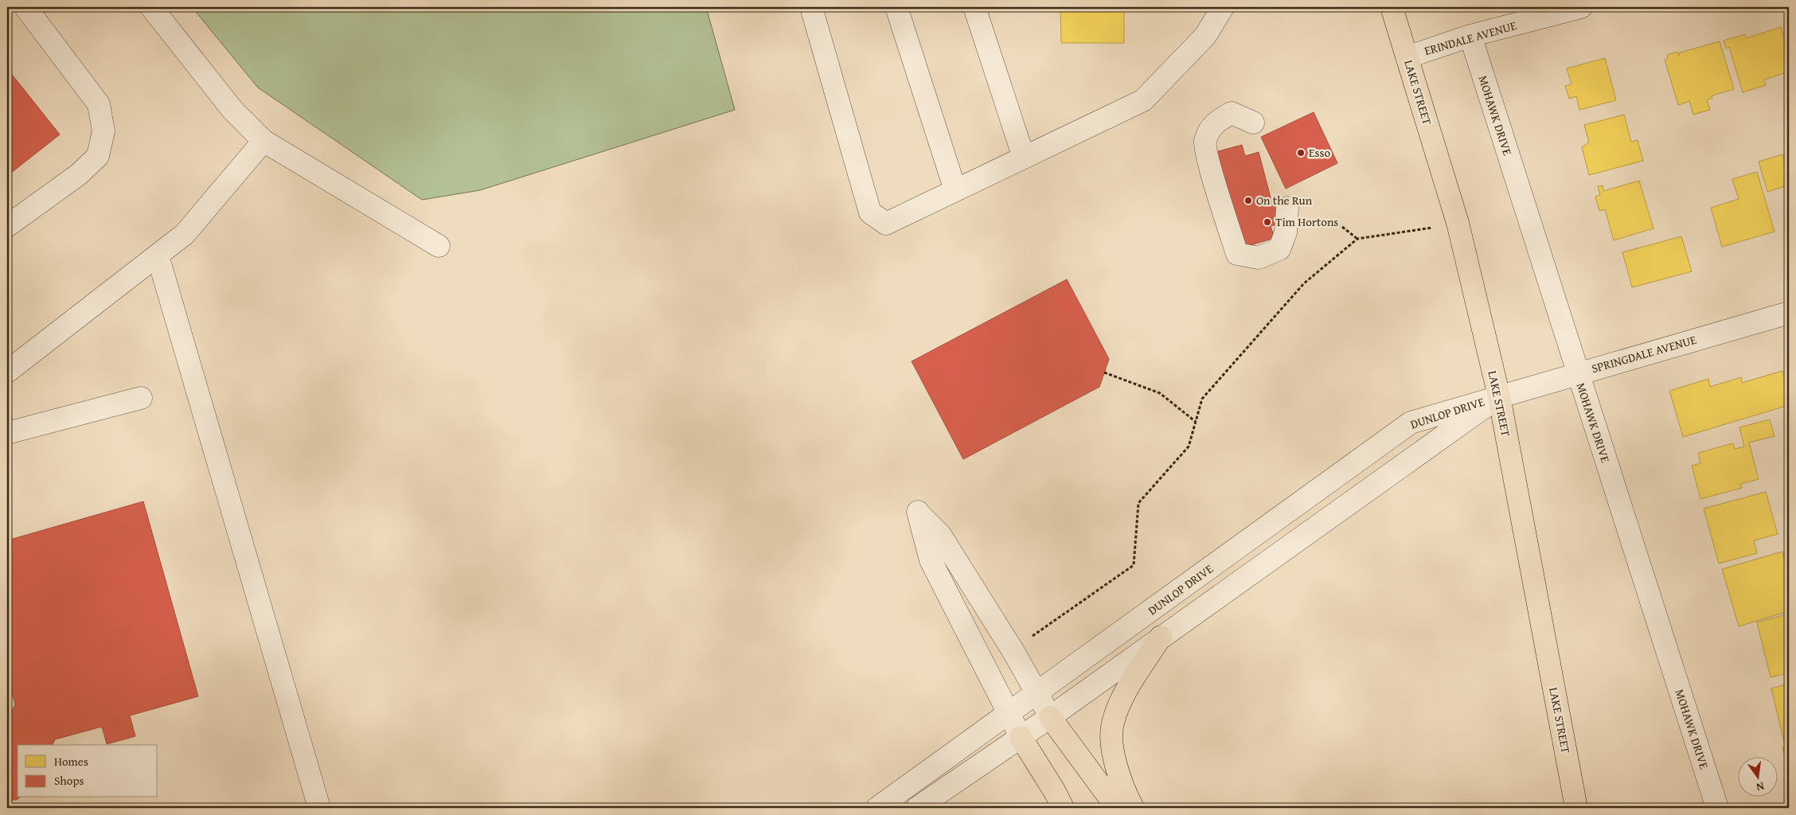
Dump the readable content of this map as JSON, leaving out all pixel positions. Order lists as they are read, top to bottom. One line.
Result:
{"streets":{"main road":["LAKE STREET"],"street":["ERINDALE AVENUE","MOHAWK DRIVE","SPRINGDALE AVENUE","DUNLOP DRIVE"]},"crossings":[["ERINDALE AVENUE","LAKE STREET"],["ERINDALE AVENUE","MOHAWK DRIVE"],["LAKE STREET","SPRINGDALE AVENUE"],["LAKE STREET","DUNLOP DRIVE"],["MOHAWK DRIVE","SPRINGDALE AVENUE"],["SPRINGDALE AVENUE","DUNLOP DRIVE"]],"places":["Esso","On the Run","Tim Hortons"],"legend":["Homes","Shops"],"north":"bottom"}
